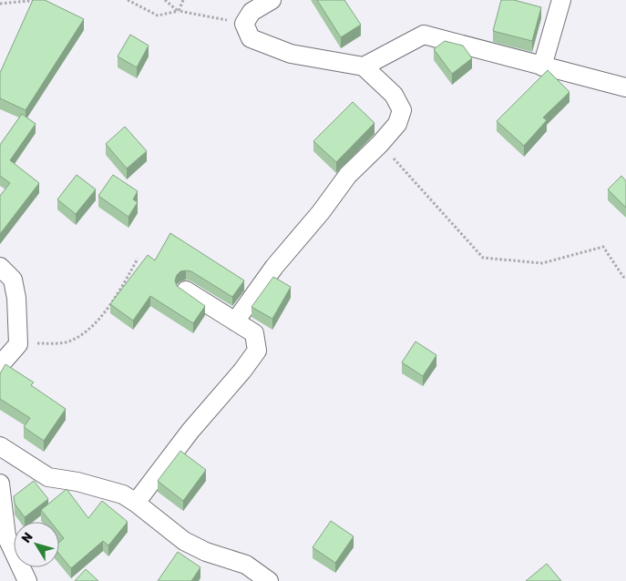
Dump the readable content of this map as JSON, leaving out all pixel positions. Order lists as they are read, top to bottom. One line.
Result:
{"north":"top left"}
